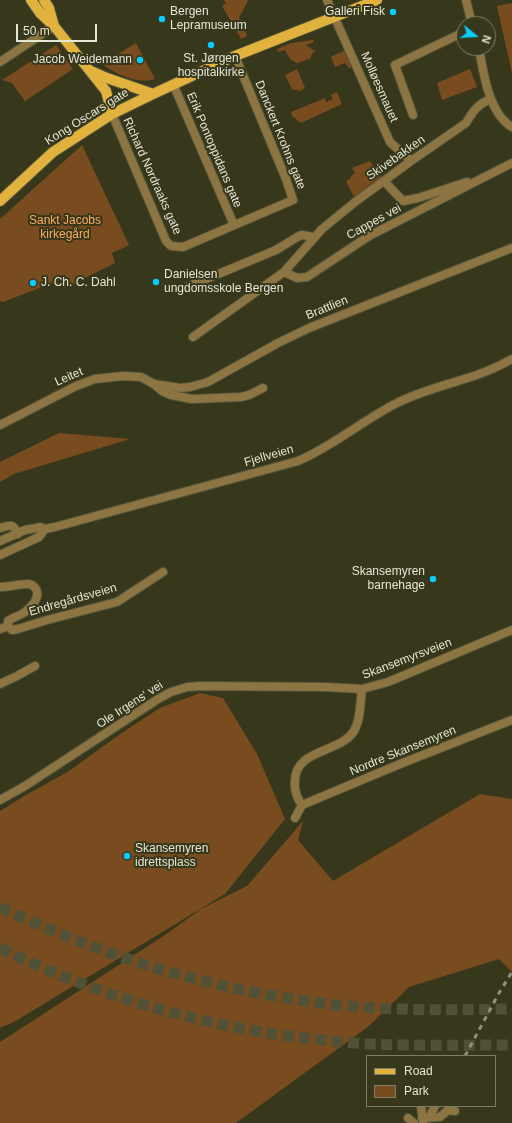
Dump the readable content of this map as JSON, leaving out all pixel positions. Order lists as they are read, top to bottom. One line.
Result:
{"streets":{"main road":["Kong Oscars gate"],"street":["Molløesmauet","Danckert Krohns gate","Erik Pontoppidans gate","Skivebakken","Richard Nordraaks gate","Cappes vei","Brattlien","Leitet","Fjellveien","Endregårdsveien","Skansemyrsveien","Ole Irgens' vei","Nordre Skansemyren"]},"crossings":[["Molløesmauet","Kong Oscars gate"],["Molløesmauet","Skivebakken"],["Kong Oscars gate","Danckert Krohns gate"],["Kong Oscars gate","Erik Pontoppidans gate"],["Kong Oscars gate","Richard Nordraaks gate"],["Danckert Krohns gate","Erik Pontoppidans gate"],["Danckert Krohns gate","Richard Nordraaks gate"],["Erik Pontoppidans gate","Richard Nordraaks gate"],["Skivebakken","Cappes vei"],["Brattlien","Leitet"],["Skansemyrsveien","Ole Irgens' vei"],["Skansemyrsveien","Nordre Skansemyren"]],"parks":["Sankt Jacobs kirkegård"],"places":["Galleri Fisk","Bergen Lepramuseum","St. Jørgen hospitalkirke","Jacob Weidemann","Danielsen ungdomsskole Bergen","J. Ch. C. Dahl","Skansemyren barnehage","Skansemyren idrettsplass"],"legend":["Road","Park"],"scale_bar":"50 m","north":"right"}
